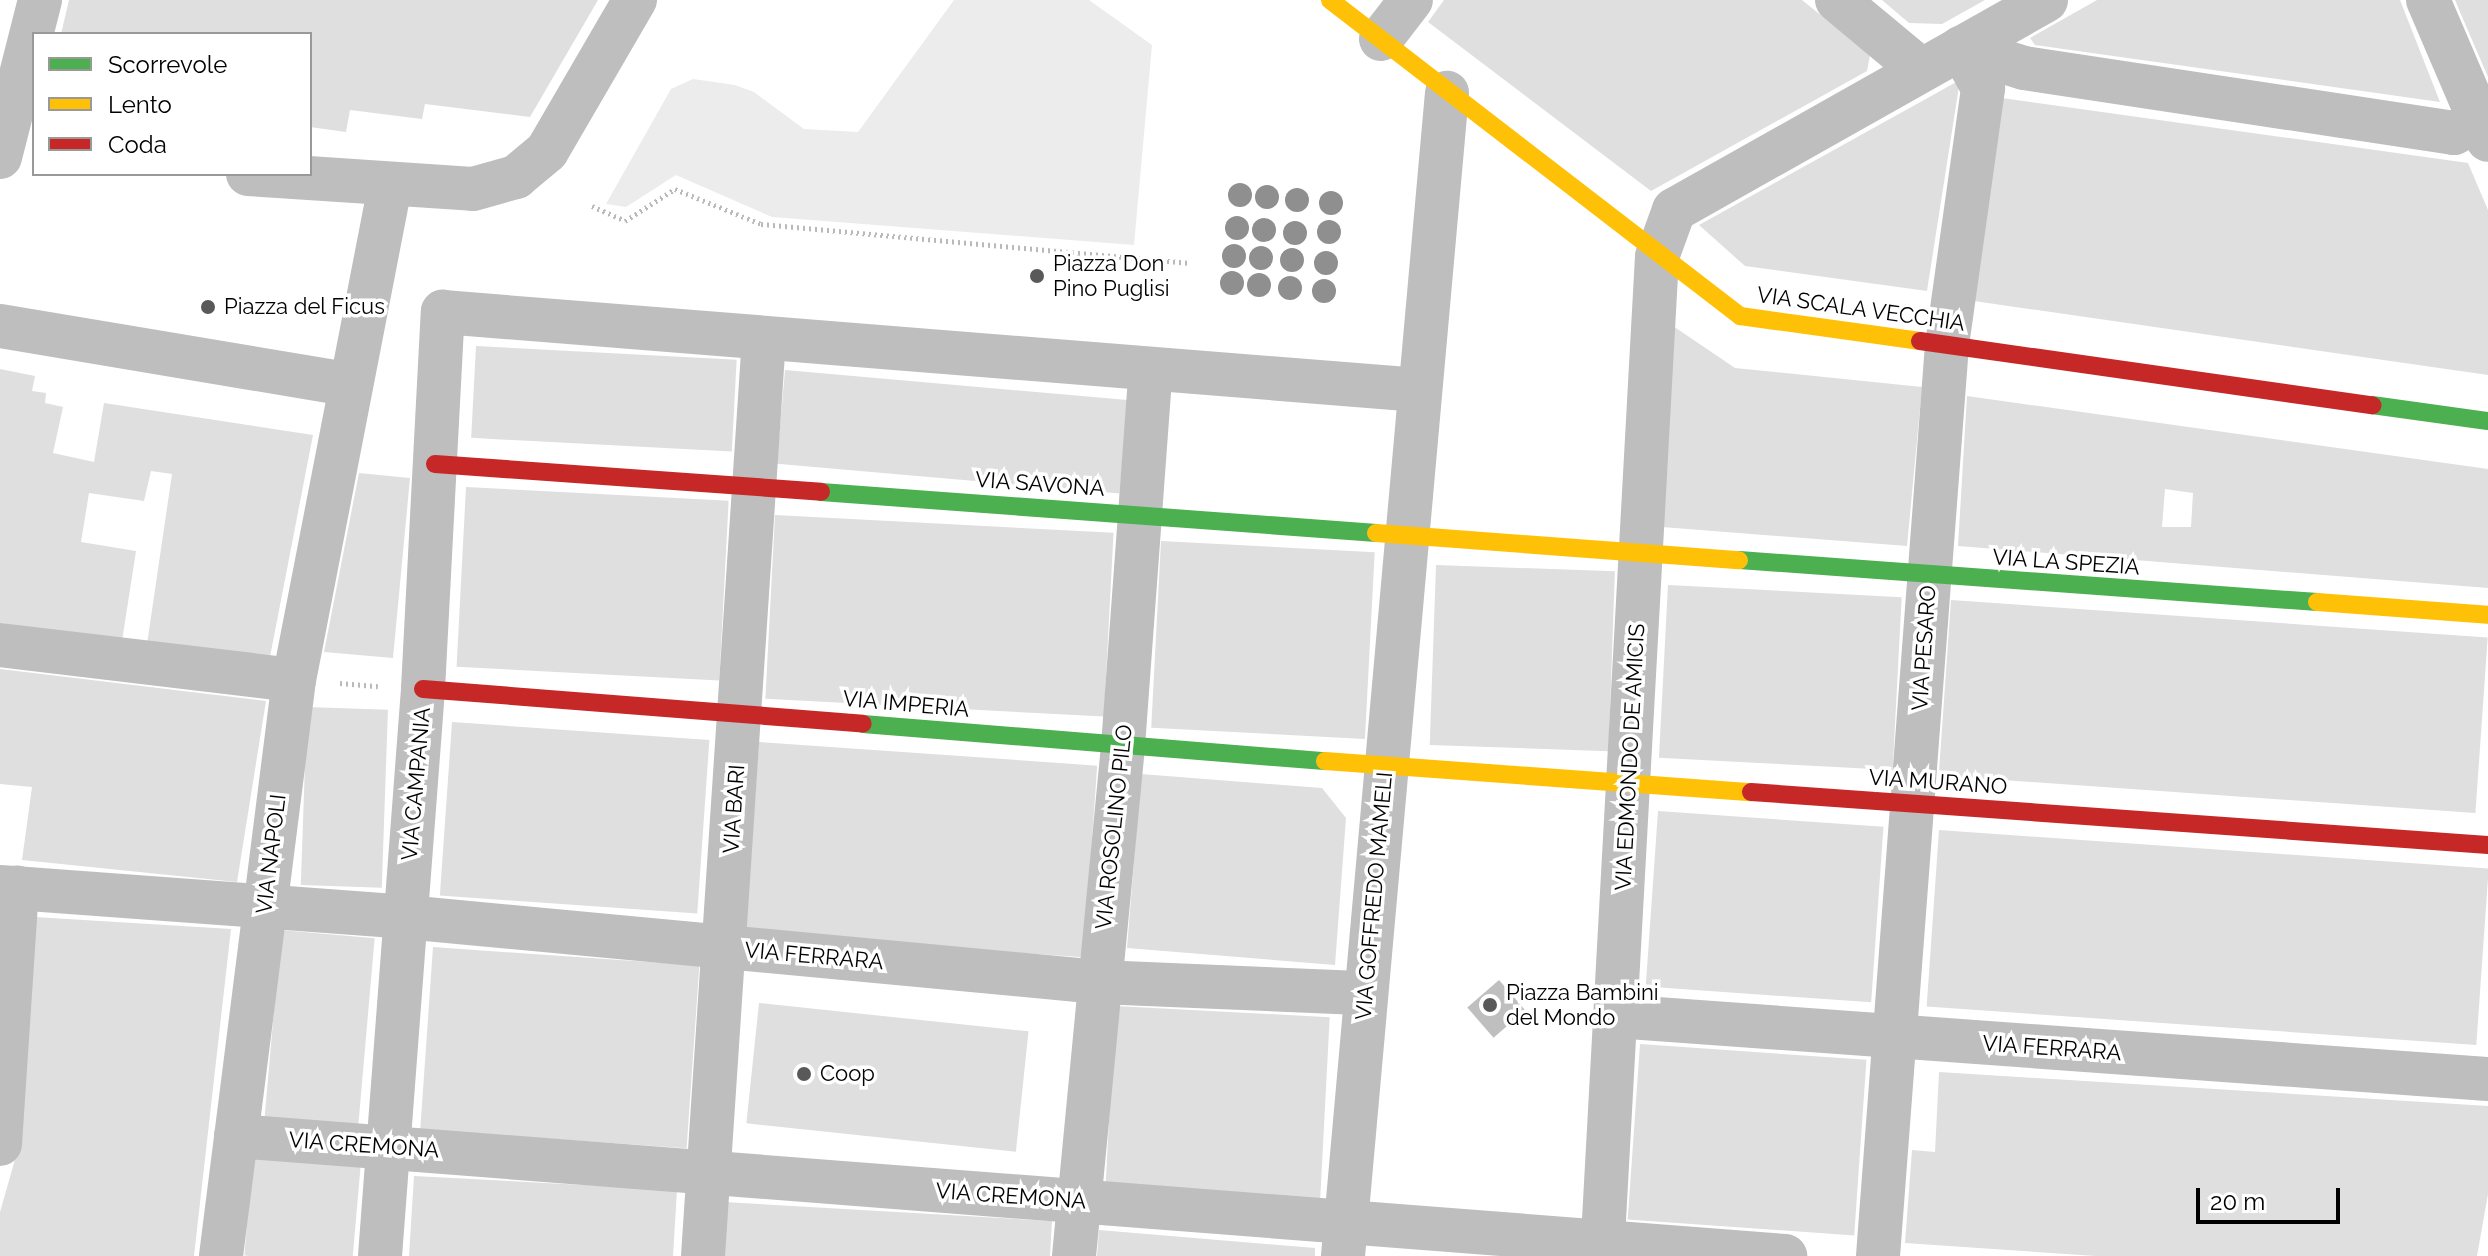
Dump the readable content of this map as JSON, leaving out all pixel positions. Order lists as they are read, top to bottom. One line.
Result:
{"streets":{"street":["VIA SCALA VECCHIA","VIA SAVONA","VIA LA SPEZIA","VIA PESARO","VIA IMPERIA","VIA EDMONDO DE AMICIS","VIA MURANO","VIA CAMPANIA","VIA BARI","VIA ROSOLINO PILO","VIA NAPOLI","VIA GOFFREDO MAMELI","VIA FERRARA","VIA CREMONA"]},"crossings":[["VIA SCALA VECCHIA","VIA PESARO"],["VIA SCALA VECCHIA","VIA EDMONDO DE AMICIS"],["VIA SCALA VECCHIA","VIA GOFFREDO MAMELI"],["VIA SAVONA","VIA LA SPEZIA"],["VIA SAVONA","VIA EDMONDO DE AMICIS"],["VIA SAVONA","VIA CAMPANIA"],["VIA SAVONA","VIA BARI"],["VIA SAVONA","VIA ROSOLINO PILO"],["VIA SAVONA","VIA GOFFREDO MAMELI"],["VIA LA SPEZIA","VIA PESARO"],["VIA LA SPEZIA","VIA EDMONDO DE AMICIS"],["VIA PESARO","VIA EDMONDO DE AMICIS"],["VIA PESARO","VIA MURANO"],["VIA PESARO","VIA FERRARA"],["VIA IMPERIA","VIA MURANO"],["VIA IMPERIA","VIA CAMPANIA"],["VIA IMPERIA","VIA BARI"],["VIA IMPERIA","VIA ROSOLINO PILO"],["VIA IMPERIA","VIA GOFFREDO MAMELI"],["VIA EDMONDO DE AMICIS","VIA MURANO"],["VIA EDMONDO DE AMICIS","VIA FERRARA"],["VIA EDMONDO DE AMICIS","VIA CREMONA"],["VIA MURANO","VIA GOFFREDO MAMELI"],["VIA CAMPANIA","VIA BARI"],["VIA CAMPANIA","VIA FERRARA"],["VIA CAMPANIA","VIA CREMONA"],["VIA BARI","VIA FERRARA"],["VIA BARI","VIA CREMONA"],["VIA ROSOLINO PILO","VIA FERRARA"],["VIA ROSOLINO PILO","VIA CREMONA"],["VIA NAPOLI","VIA FERRARA"],["VIA NAPOLI","VIA CREMONA"],["VIA GOFFREDO MAMELI","VIA FERRARA"],["VIA GOFFREDO MAMELI","VIA CREMONA"]],"places":["Piazza Don Pino Puglisi","Piazza del Ficus","Piazza Bambini del Mondo","Coop"],"legend":["Scorrevole","Lento","Coda"],"scale_bar":"20 m"}
